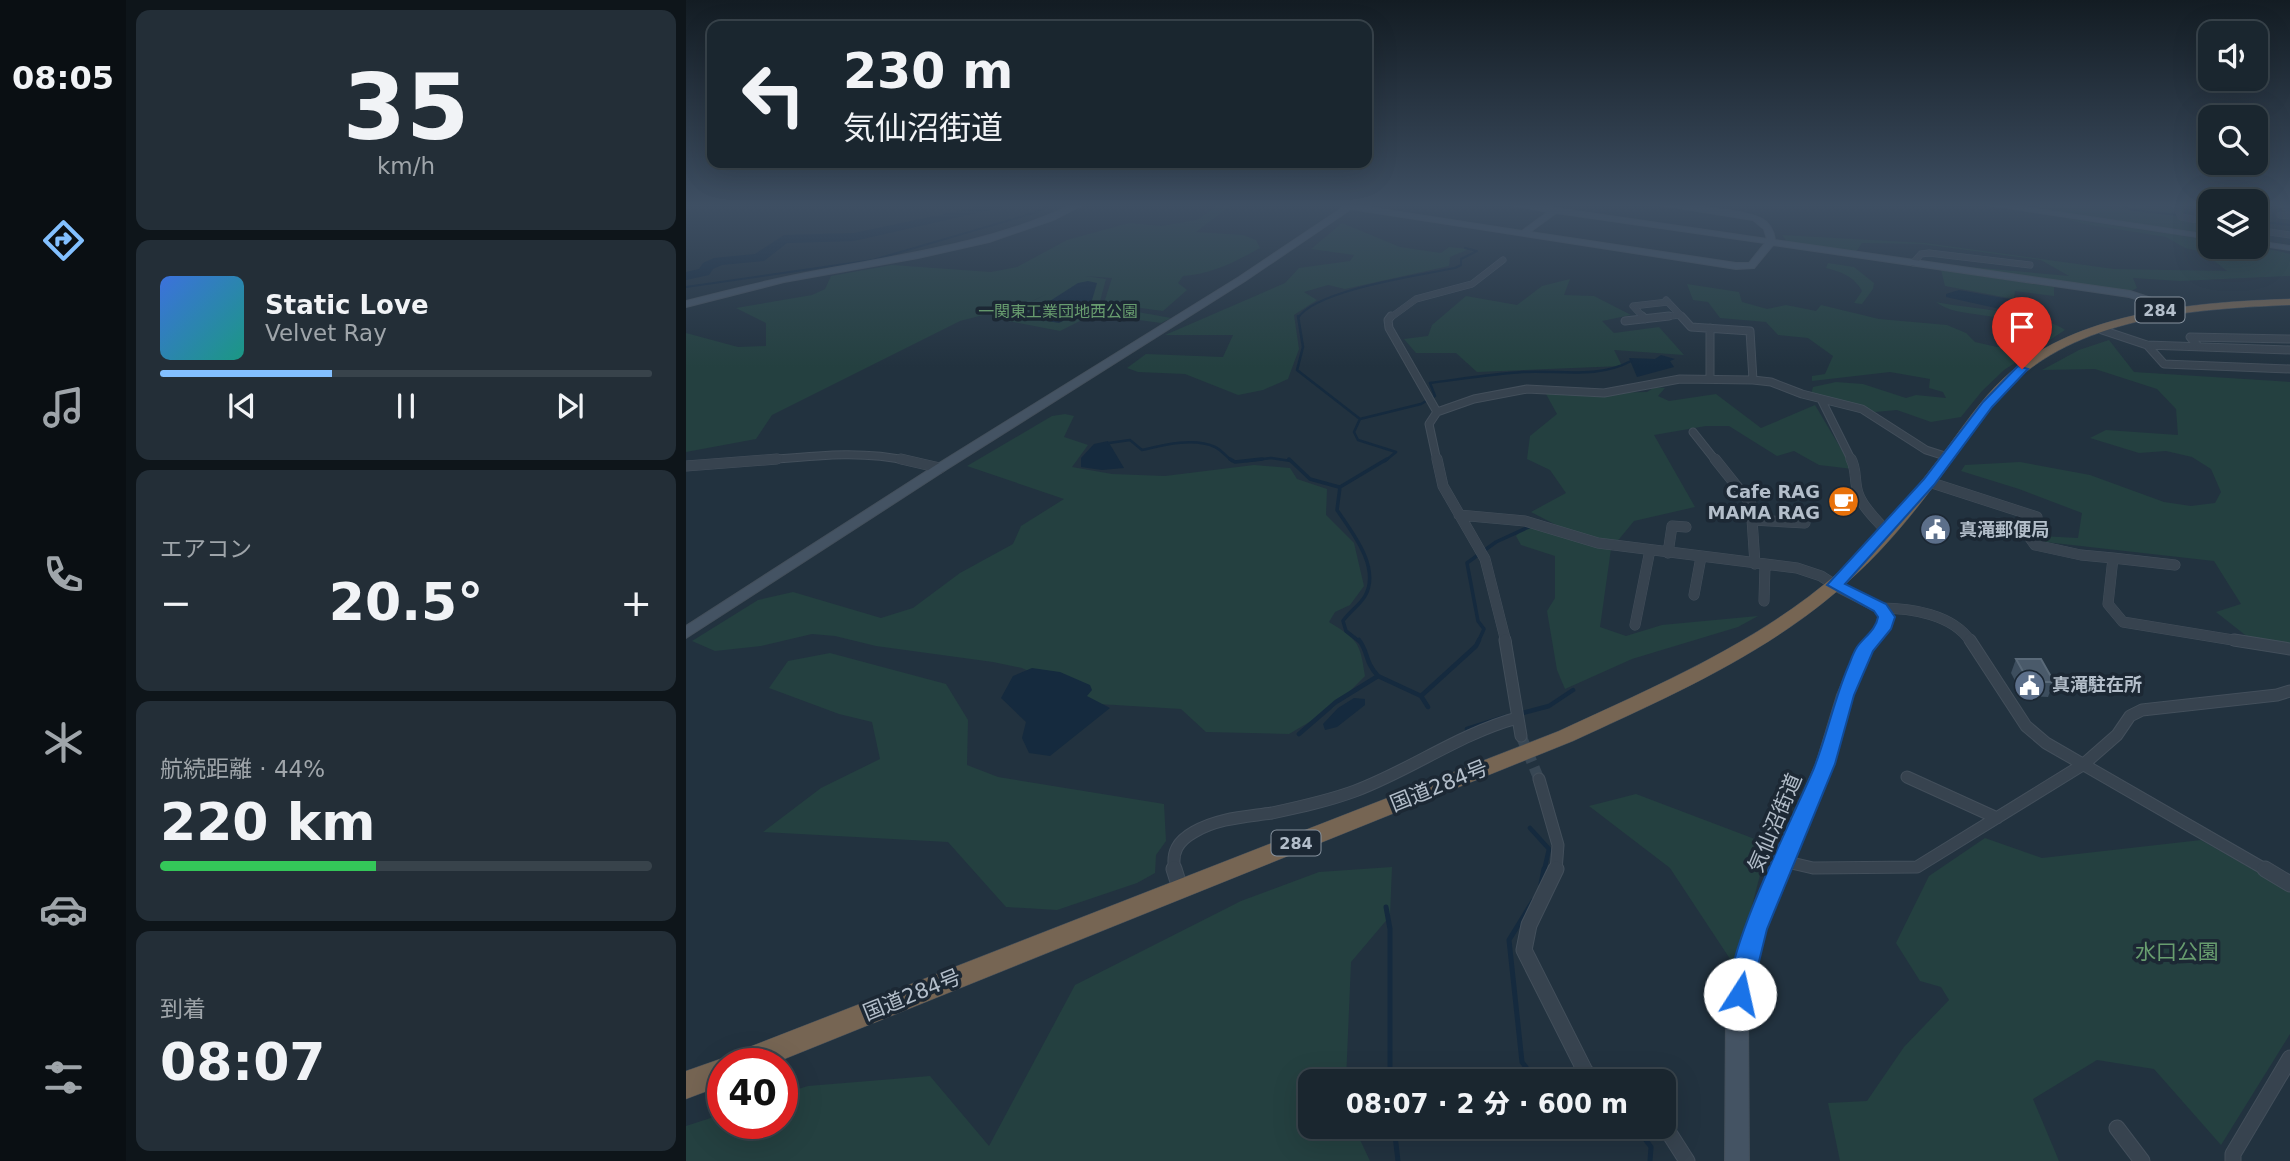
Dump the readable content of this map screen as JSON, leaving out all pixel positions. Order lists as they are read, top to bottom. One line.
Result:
{"streets":{"highway":["284","国道284号"],"street":["気仙沼街道"]},"parks":["一関東工業団地西公園","水口公園"],"places":{"cafe":["Cafe RAG MAMA RAG"],"public building":["真滝郵便局","真滝駐在所"]},"page":{"tabs":"08:05","tile":[["35","km/h"],"エアコン",["航続距離 · 44%","220 km"],["到着","08:07"]],"turn":["230 m","気仙沼街道"],"song":["Static Love","Velvet Ray"],"heat":["−","20.5°","+"],"limit":"40","trip":"08:07 · 2 分 · 600 m"}}
